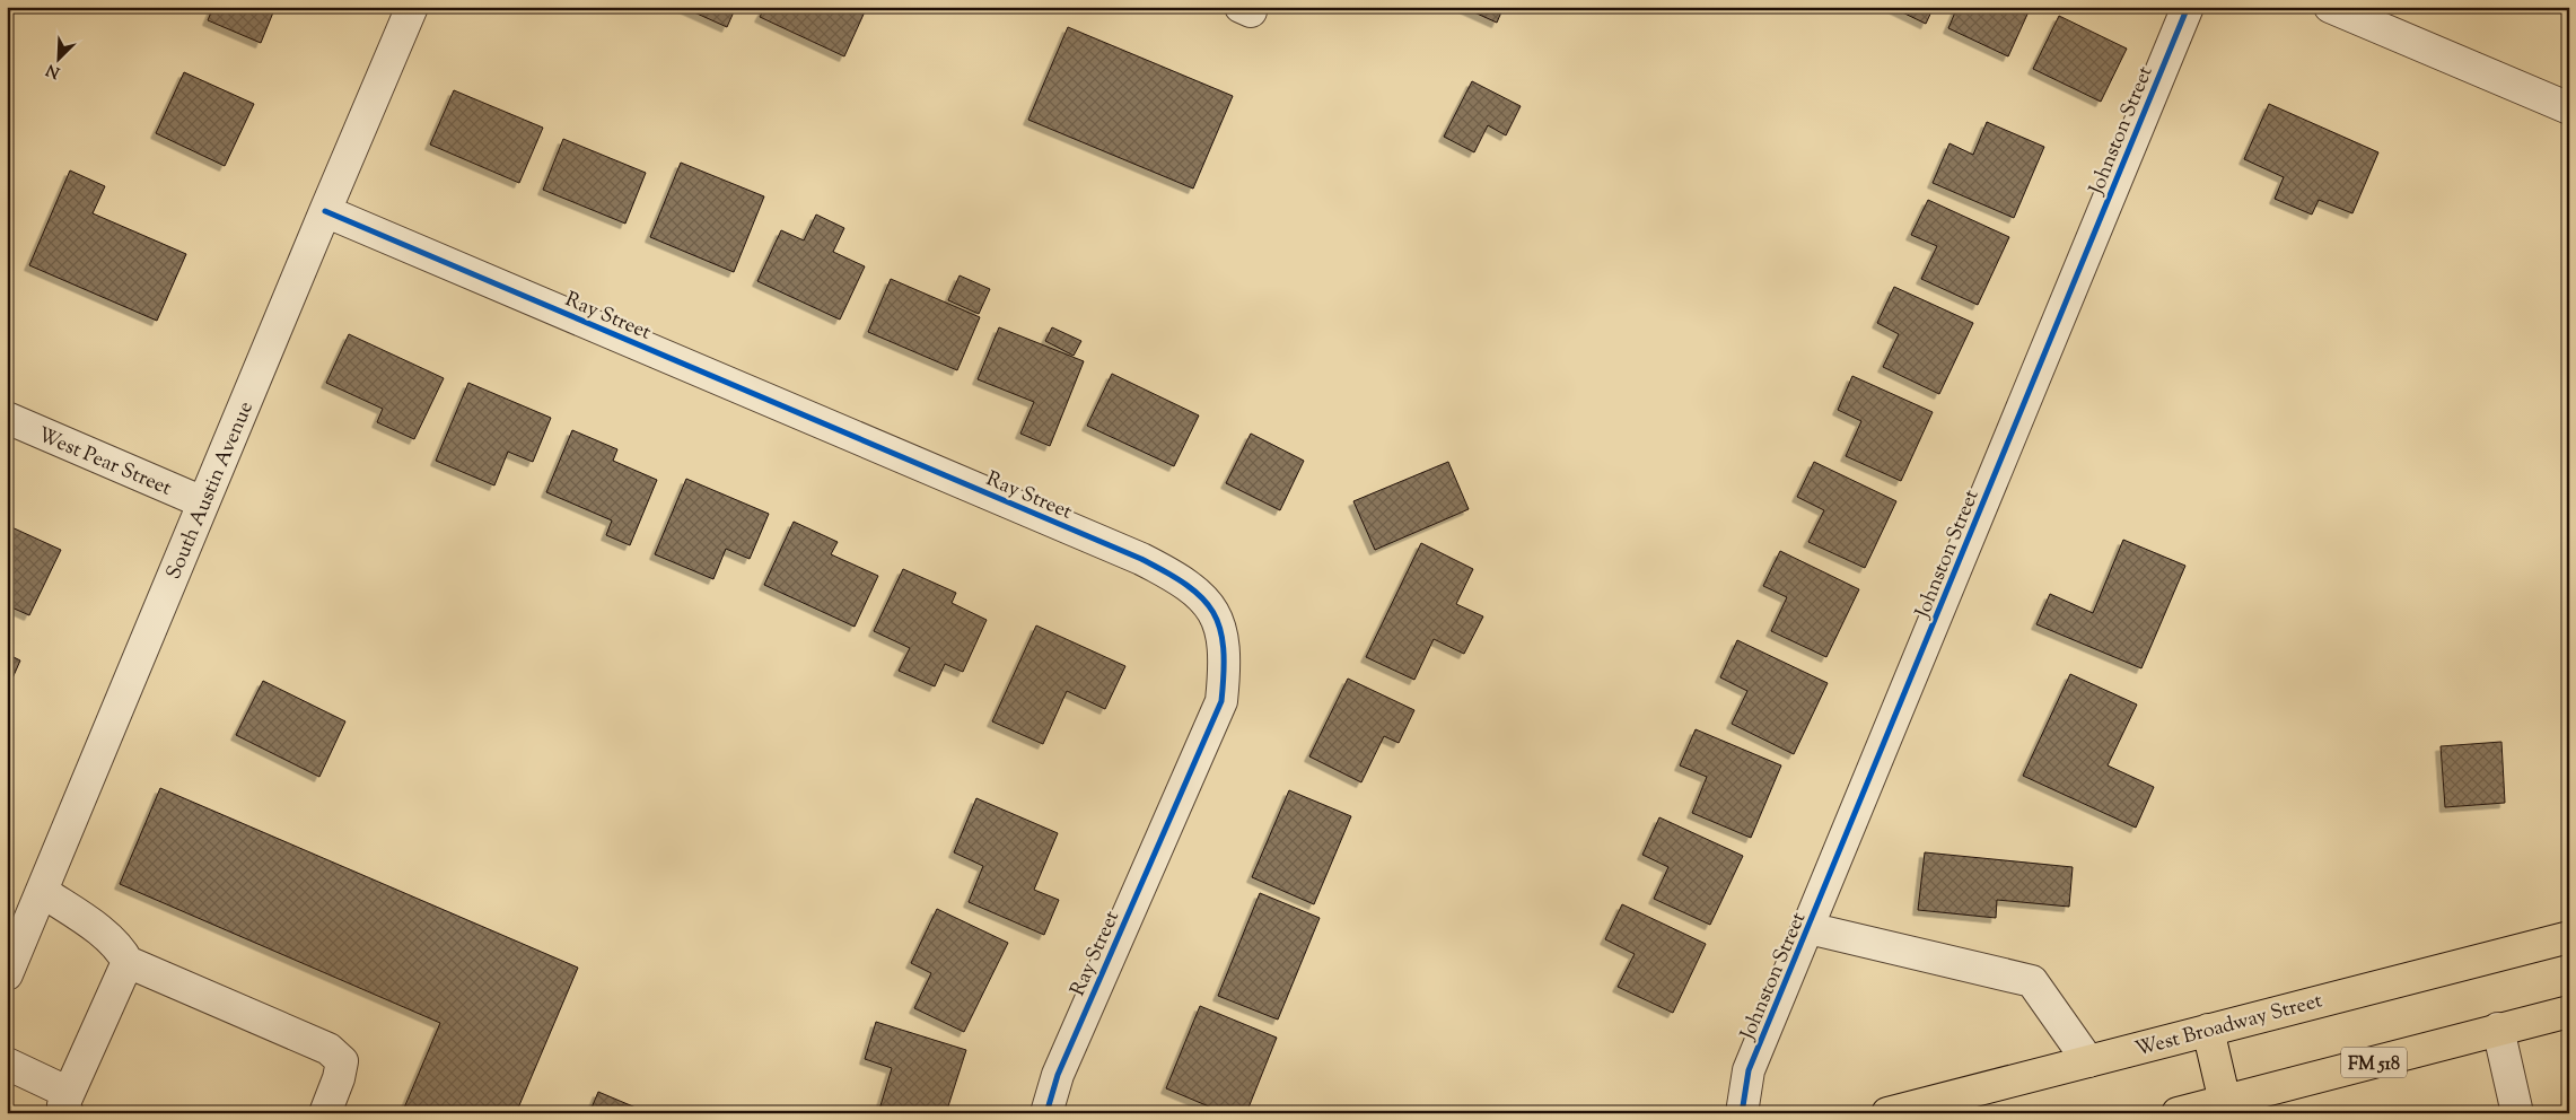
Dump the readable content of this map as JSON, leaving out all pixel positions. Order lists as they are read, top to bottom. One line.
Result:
{"streets":{"main road":["West Broadway Street","FM 518"],"street":["Johnston Street","Ray Street","West Pear Street","South Austin Avenue"]},"crossings":[["Ray Street","South Austin Avenue"],["West Pear Street","South Austin Avenue"]],"north":"bottom left"}
